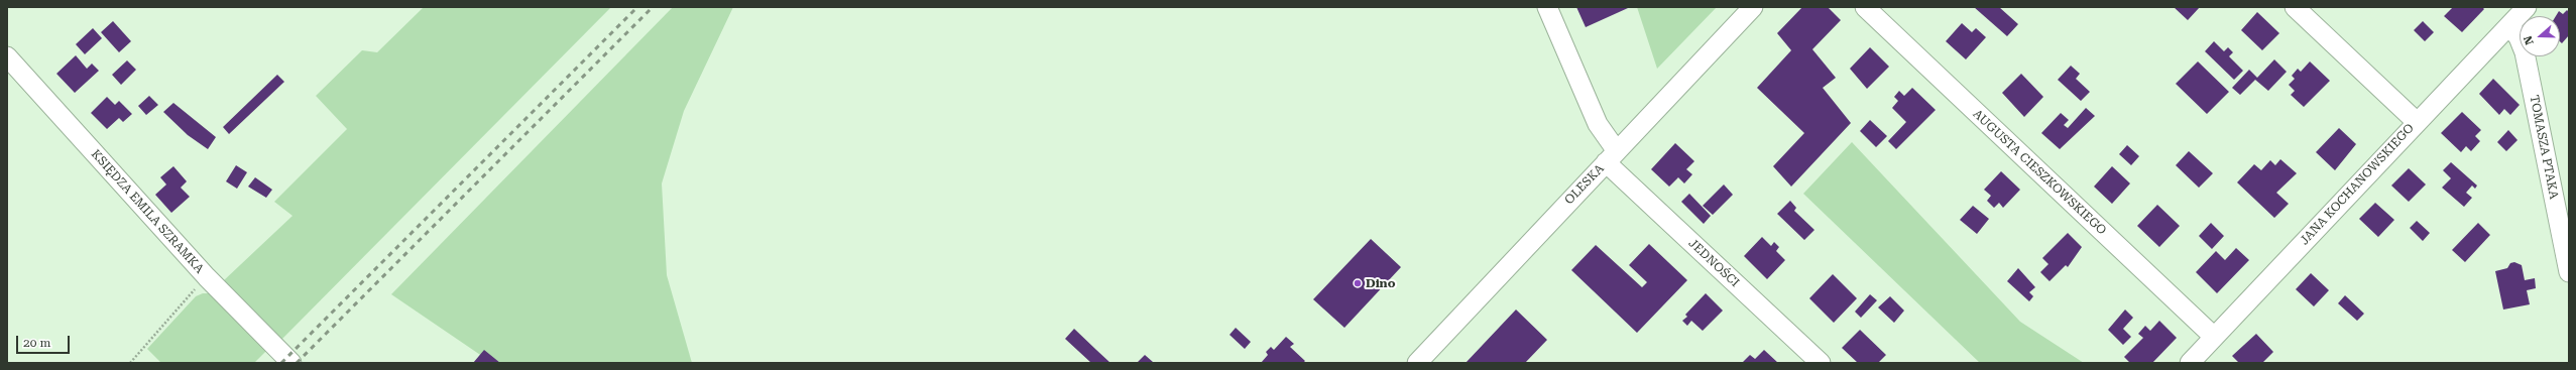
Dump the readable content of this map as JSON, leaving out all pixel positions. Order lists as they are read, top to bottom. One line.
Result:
{"streets":{"street":["TOMASZA PTAKA","AUGUSTA CIESZKOWSKIEGO","OLESKA","JANA KOCHANOWSKIEGO","KSIĘDZA EMILA SZRAMKA","JEDNOŚCI"]},"crossings":[["TOMASZA PTAKA","JANA KOCHANOWSKIEGO"],["AUGUSTA CIESZKOWSKIEGO","JANA KOCHANOWSKIEGO"],["OLESKA","JEDNOŚCI"]],"places":["Dino"],"scale_bar":"20 m","north":"left"}
